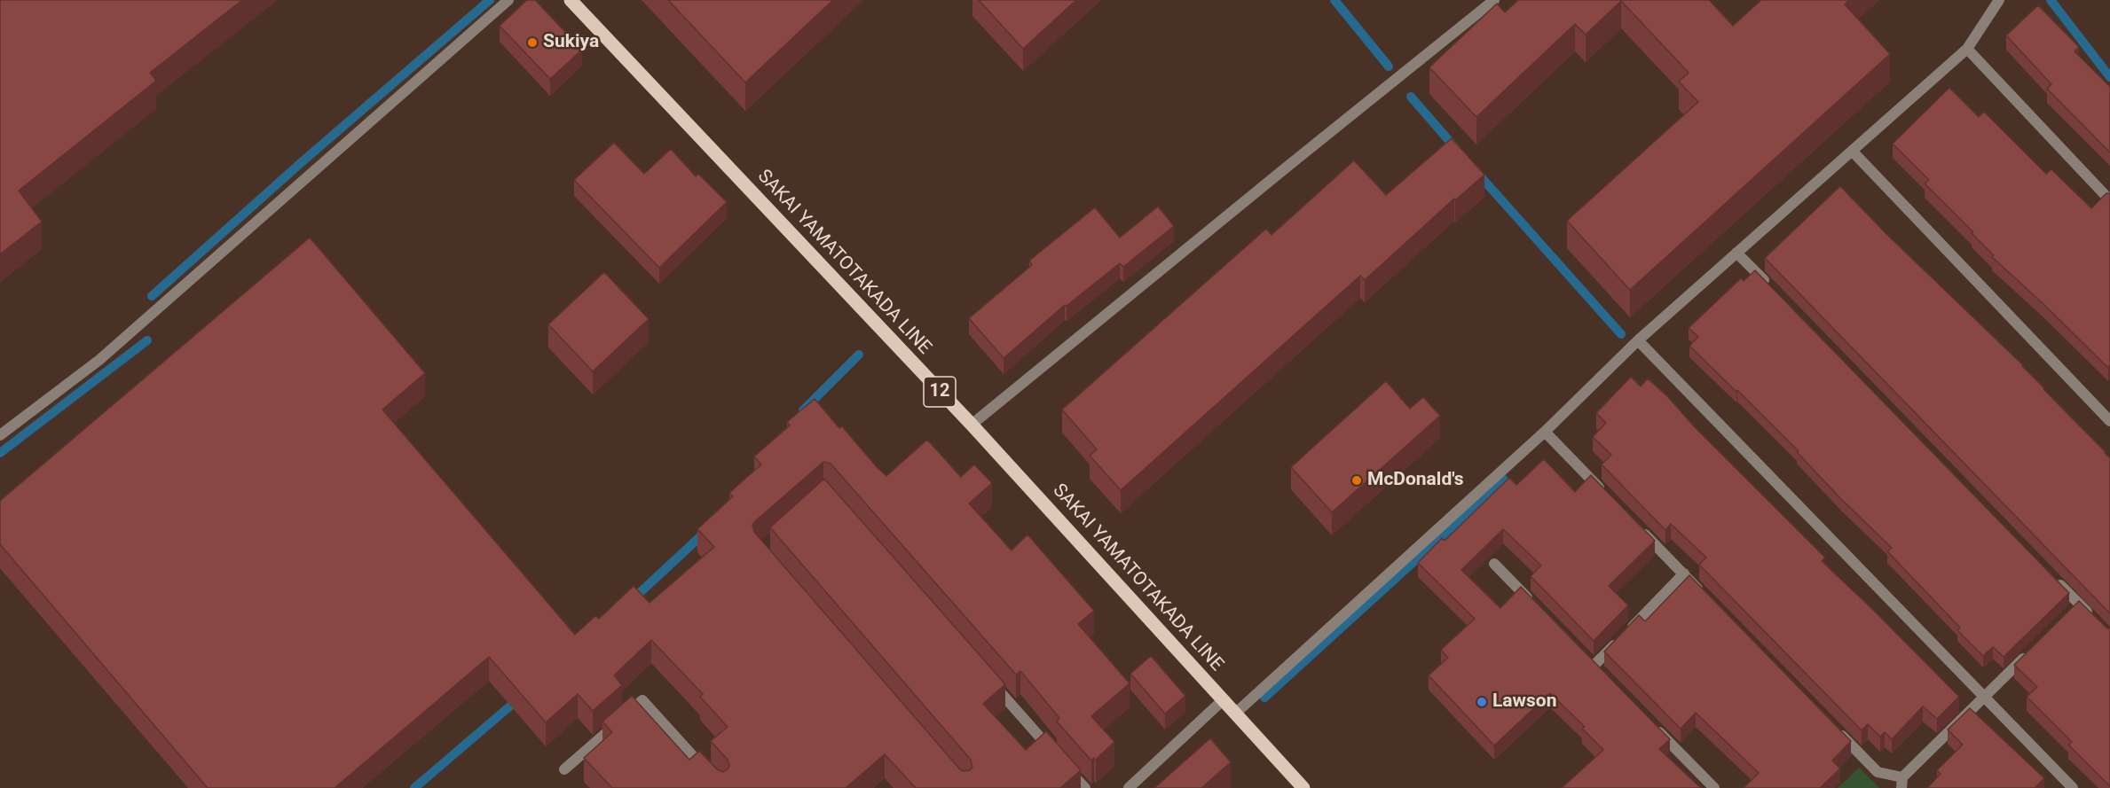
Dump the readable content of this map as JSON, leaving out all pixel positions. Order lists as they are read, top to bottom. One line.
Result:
{"streets":{"main road":["SAKAI YAMATOTAKADA LINE","12"]},"places":["Sukiya","McDonald's","Lawson"]}
